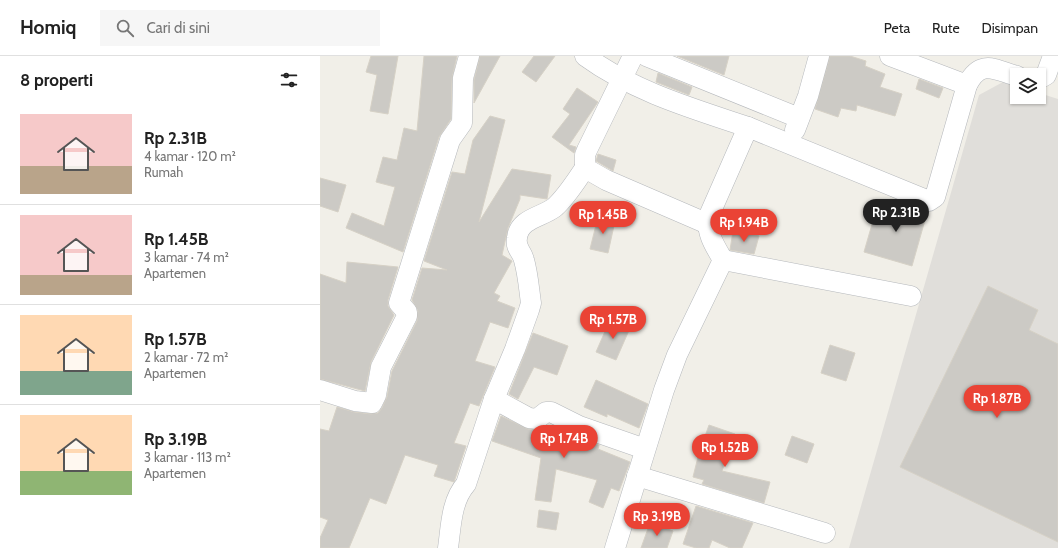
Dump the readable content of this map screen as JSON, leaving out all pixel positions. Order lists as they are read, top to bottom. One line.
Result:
{"page":{"header":"Homiq","search":"Cari di sini","nav":["Peta","Rute","Disimpan"],"heading":"8 properti","list":[{"name":"Rp 2.31B","note":"4 kamar · 120 m² · Rumah"},{"name":"Rp 1.45B","note":"3 kamar · 74 m² · Apartemen"},{"name":"Rp 1.57B","note":"2 kamar · 72 m² · Apartemen"},{"name":"Rp 3.19B","note":"3 kamar · 113 m² · Apartemen"}],"price":["Rp 2.31B","Rp 1.45B","Rp 1.94B","Rp 1.57B","Rp 1.87B","Rp 1.74B","Rp 1.52B","Rp 3.19B"]}}
